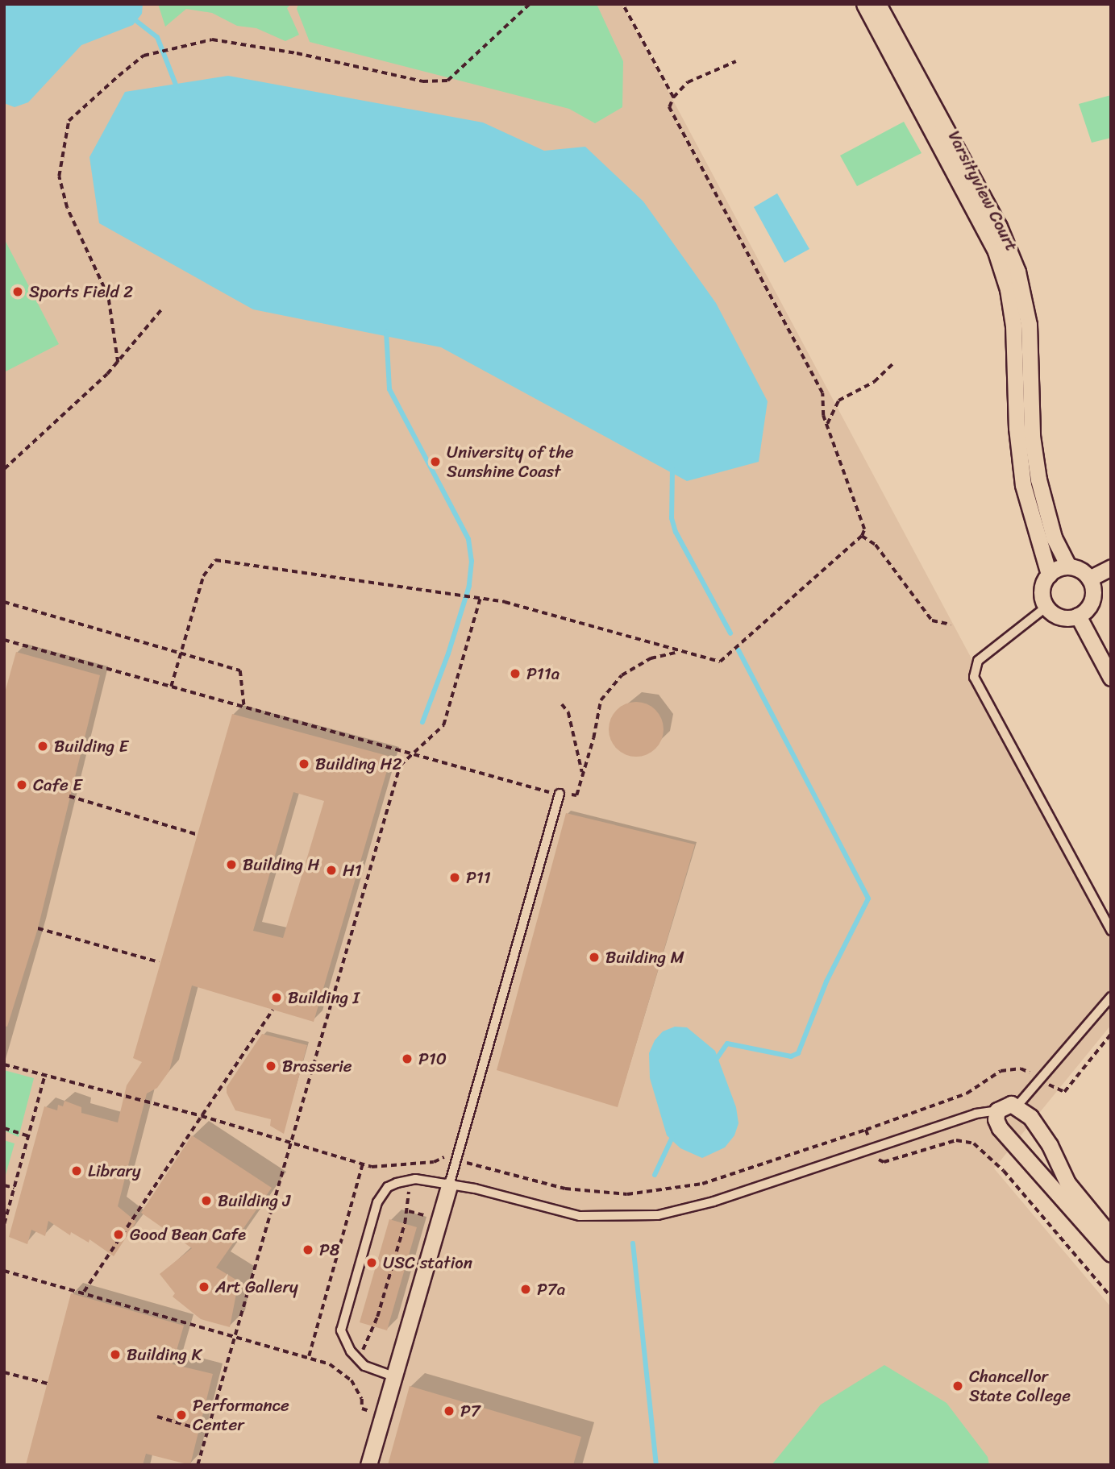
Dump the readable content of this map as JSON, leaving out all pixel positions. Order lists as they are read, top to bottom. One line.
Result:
{"streets":{"street":["Varsityview Court"]},"places":["Sports Field 2","University of the Sunshine Coast","P11a","Building E","Building H2","Cafe E","Building H","H1","P11","Building M","Building I","P10","Brasserie","Library","Building J","Good Bean Cafe","P8","USC station","Art Gallery","P7a","Building K","Chancellor State College","P7","Performance Center"]}
